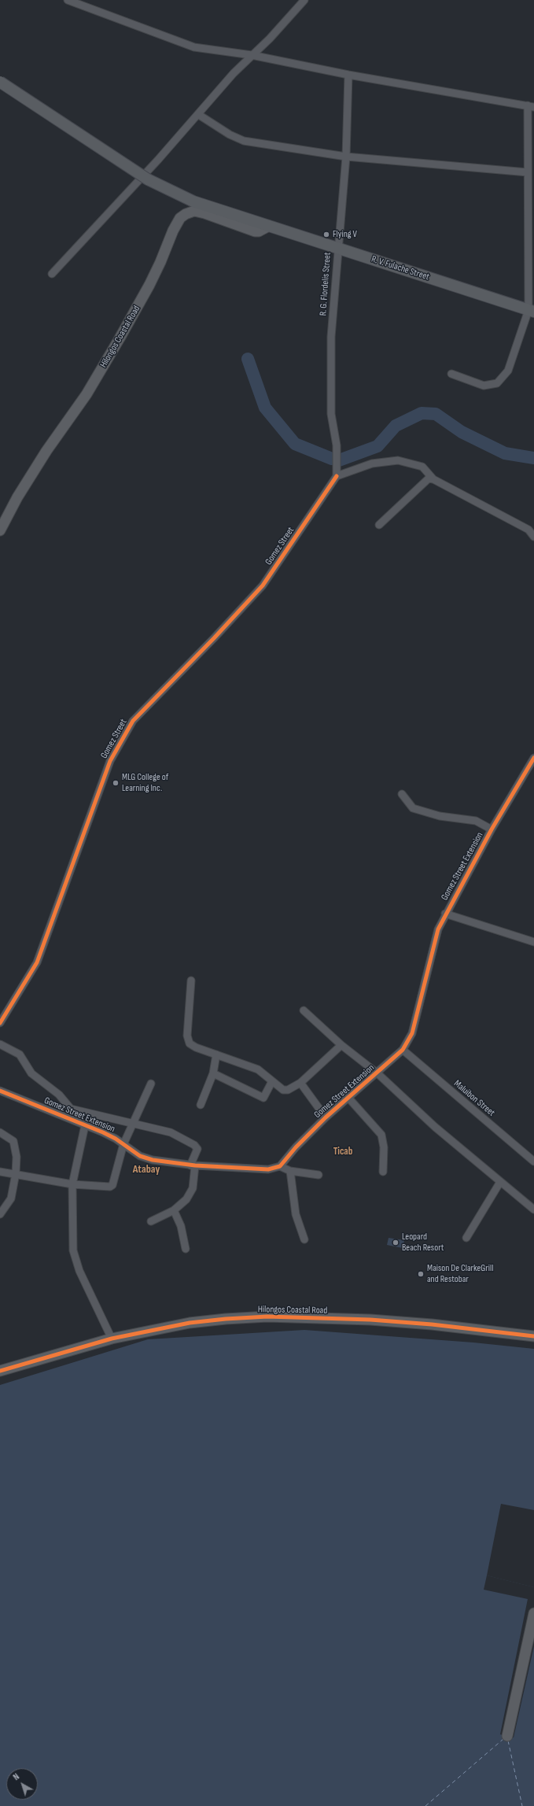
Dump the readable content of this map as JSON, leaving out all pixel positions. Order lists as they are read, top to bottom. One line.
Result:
{"streets":{"main road":["R. V. Fulache Street"],"street":["R. G. Flordelis Street","Hilongos Coastal Road","Gomez Street","Gomez Street Extension","Maluibon Street"]},"crossings":[["R. V. Fulache Street","R. G. Flordelis Street"],["R. V. Fulache Street","Hilongos Coastal Road"],["R. G. Flordelis Street","Gomez Street"],["Gomez Street Extension","Maluibon Street"]],"districts":["Ticab","Atabay"],"places":["Flying V","MLG College of Learning Inc.","Leopard Beach Resort","Maison De ClarkeGrill and Restobar"],"north":"top left"}
